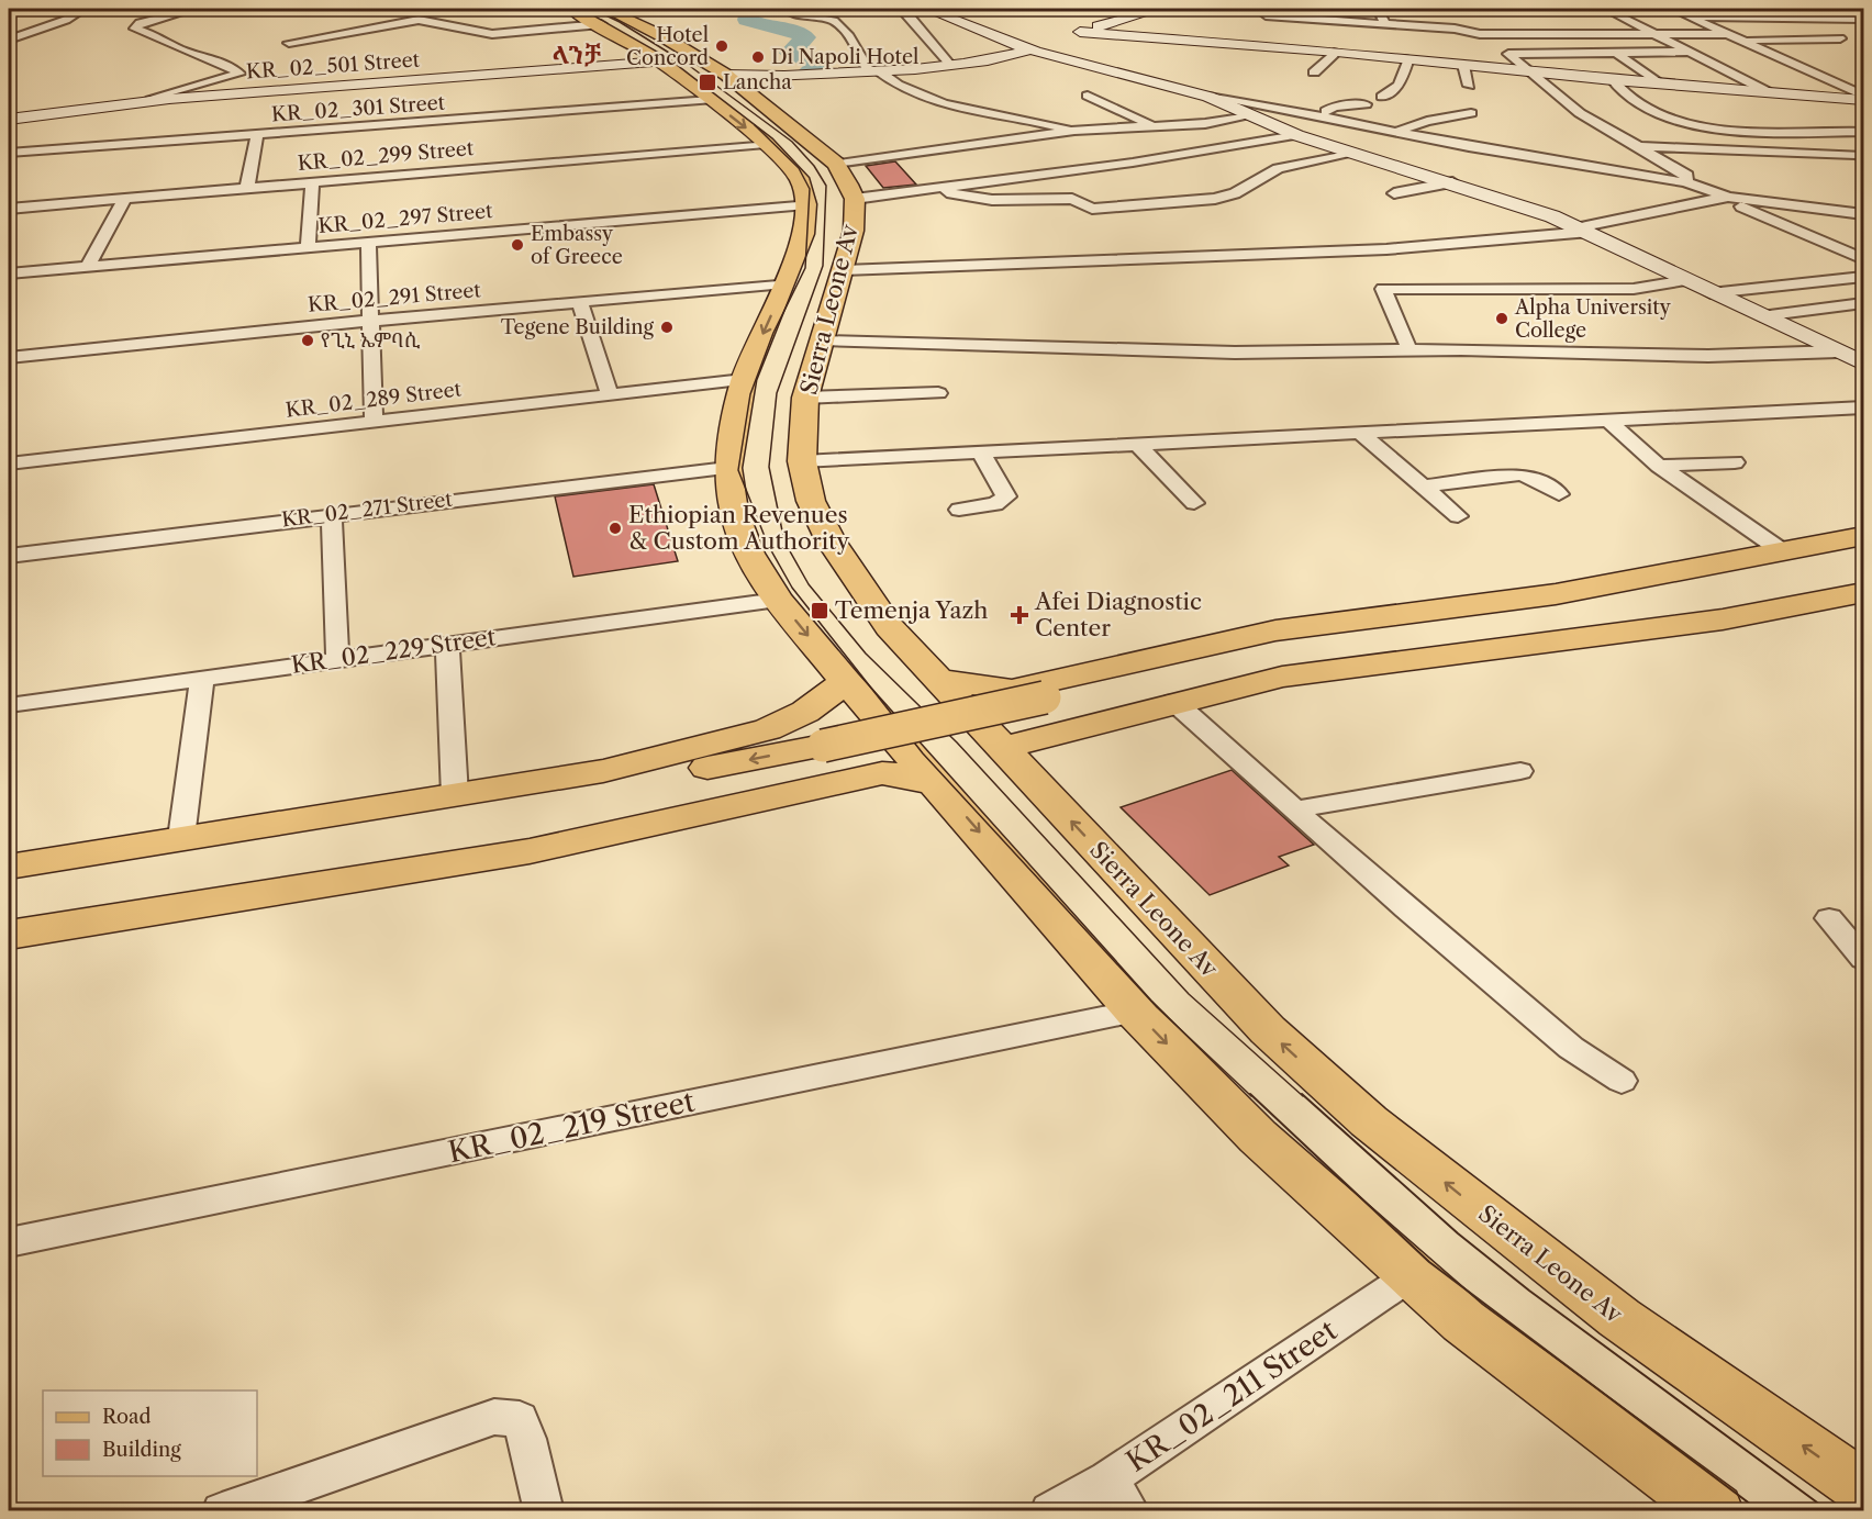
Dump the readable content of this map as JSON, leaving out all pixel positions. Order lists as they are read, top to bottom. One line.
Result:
{"streets":{"main road":["Sierra Leone Av"],"street":["KR_02_501 Street","KR_02_301 Street","KR_02_299 Street","KR_02_297 Street","KR_02_291 Street","KR_02_289 Street","KR_02_271 Street","KR_02_229 Street","KR_02_219 Street","KR_02_211 Street"]},"crossings":[["KR_02_501 Street","Sierra Leone Av"],["KR_02_301 Street","Sierra Leone Av"],["KR_02_299 Street","Sierra Leone Av"],["KR_02_297 Street","Sierra Leone Av"],["KR_02_291 Street","Sierra Leone Av"],["Sierra Leone Av","KR_02_289 Street"],["Sierra Leone Av","KR_02_271 Street"],["Sierra Leone Av","KR_02_229 Street"],["Sierra Leone Av","KR_02_219 Street"],["Sierra Leone Av","KR_02_211 Street"]],"districts":["ላንቻ"],"places":{"other":["Hotel Concord","Di Napoli Hotel","Embassy of Greece","Alpha University College","Tegene Building","የጊኒ ኤምባሲ","Ethiopian Revenues & Custom Authority"],"transit":["Lancha","Temenja Yazh"],"health":["Afei Diagnostic Center"]},"legend":["Road","Building"]}
